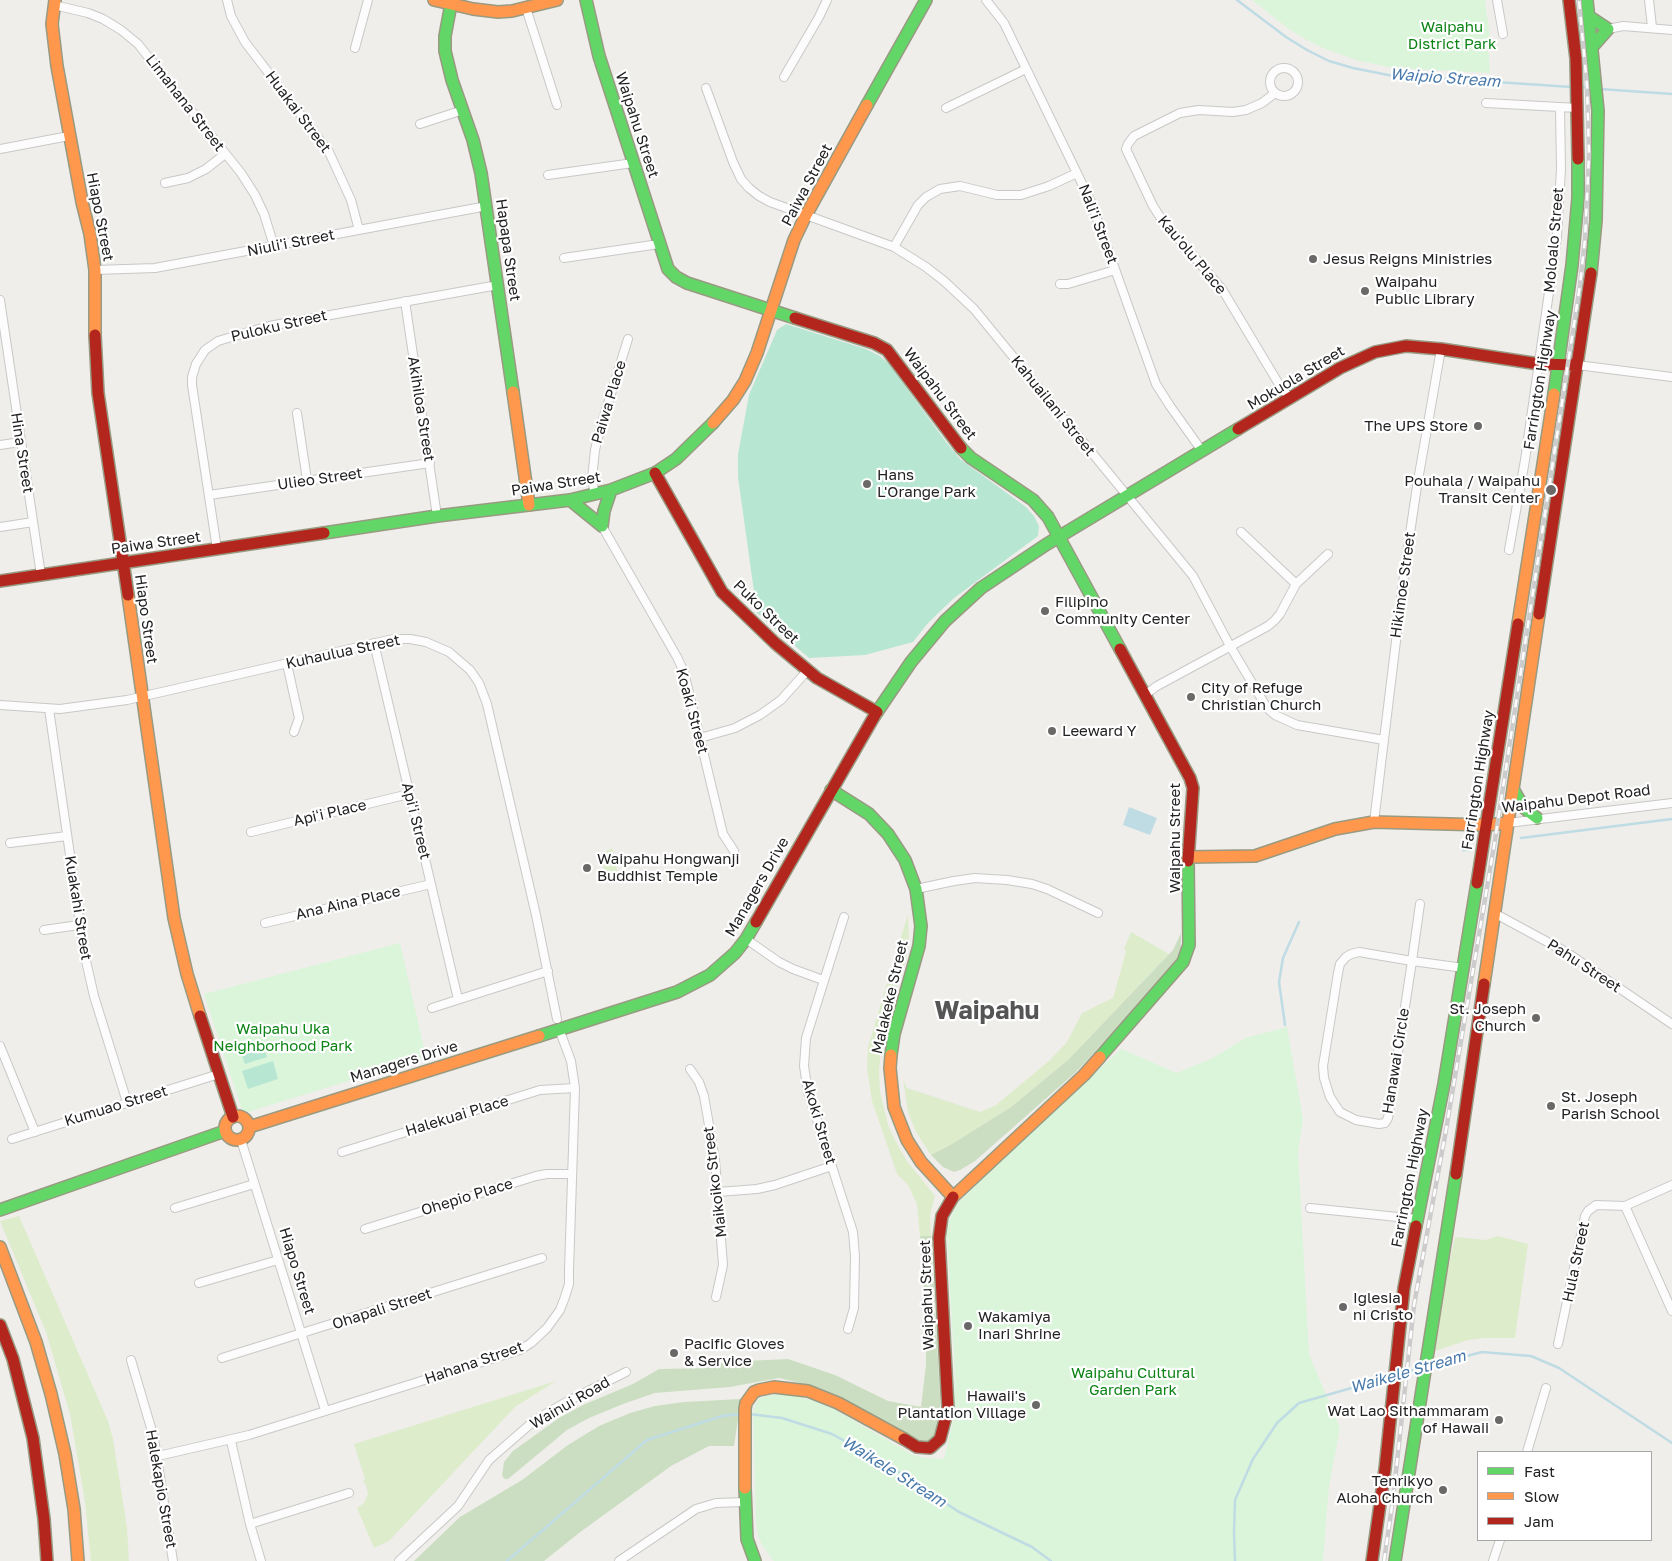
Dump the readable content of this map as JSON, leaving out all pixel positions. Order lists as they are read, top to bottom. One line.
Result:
{"streets":{"main road":["Waipahu Street","Paiwa Street","Hiapo Street","Hapapa Street","Mokuola Street","Farrington Highway","Puko Street","Waipahu Depot Road","Managers Drive","Malakeke Street"],"street":["Limahana Street","Huakai Street","Nali'i Street","Moloalo Street","Niuli'i Street","Kau'olu Place","Puloku Street","Paiwa Place","Kahuailani Street","Akihiloa Street","Hina Street","Ulieo Street","Hikimoe Street","Kuhaulua Street","Koaki Street","Apiʻi Place","Apiʻi Street","Ana Aina Place","Kuakahi Street","Pahu Street","Hanawai Circle","Kumuao Street","Halekuai Place","Akoki Street","Maikoiko Street","Ohepio Place","Hula Street","Ohapali Street","Hahana Street","Wainui Road","Halekapio Street"]},"crossings":[["Limahana Street","Hiapo Street"],["Limahana Street","Niuli'i Street"],["Huakai Street","Niuli'i Street"],["Waipahu Street","Paiwa Street"],["Waipahu Street","Mokuola Street"],["Waipahu Street","Waipahu Depot Road"],["Waipahu Street","Managers Drive"],["Waipahu Street","Malakeke Street"],["Paiwa Street","Hiapo Street"],["Paiwa Street","Hapapa Street"],["Paiwa Street","Puloku Street"],["Paiwa Street","Paiwa Place"],["Paiwa Street","Kahuailani Street"],["Paiwa Street","Akihiloa Street"],["Paiwa Street","Hina Street"],["Paiwa Street","Puko Street"],["Hiapo Street","Niuli'i Street"],["Hiapo Street","Kuhaulua Street"],["Hiapo Street","Managers Drive"],["Hiapo Street","Kumuao Street"],["Hiapo Street","Ohapali Street"],["Hiapo Street","Hahana Street"],["Nali'i Street","Mokuola Street"],["Moloalo Street","Mokuola Street"],["Niuli'i Street","Hapapa Street"],["Hapapa Street","Puloku Street"],["Kau'olu Place","Mokuola Street"],["Puloku Street","Akihiloa Street"],["Puloku Street","Ulieo Street"],["Mokuola Street","Farrington Highway"],["Mokuola Street","Kahuailani Street"],["Mokuola Street","Hikimoe Street"],["Mokuola Street","Managers Drive"],["Farrington Highway","Waipahu Depot Road"],["Farrington Highway","Pahu Street"],["Farrington Highway","Hanawai Circle"],["Kahuailani Street","Hikimoe Street"],["Akihiloa Street","Ulieo Street"],["Hikimoe Street","Waipahu Depot Road"],["Puko Street","Managers Drive"],["Kuhaulua Street","Apiʻi Street"],["Kuhaulua Street","Managers Drive"],["Kuhaulua Street","Kuakahi Street"],["Kuhaulua Street","Hahana Street"],["Apiʻi Place","Apiʻi Street"],["Apiʻi Street","Ana Aina Place"],["Managers Drive","Malakeke Street"],["Managers Drive","Hahana Street"],["Kuakahi Street","Kumuao Street"],["Halekuai Place","Hahana Street"],["Ohepio Place","Hahana Street"],["Hahana Street","Halekapio Street"]],"districts":["Waipahu"],"water":["Waipio Stream","Waikele Stream"],"parks":["Waipahu District Park","Waipahu Uka Neighborhood Park","Waipahu Cultural Garden Park"],"places":["Jesus Reigns Ministries","Waipahu Public Library","The UPS Store","Hans L'Orange Park","Pouhala / Waipahu Transit Center","Filipino Community Center","City of Refuge Christian Church","Leeward Y","Waipahu Hongwanji Buddhist Temple","St. Joseph Church","St. Joseph Parish School","Iglesia ni Cristo","Wakamiya Inari Shrine","Pacific Gloves & Service","Hawaii's Plantation Village","Wat Lao Sithammaram of Hawaii","Tenrikyo Aloha Church"],"legend":["Fast","Slow","Jam"]}
